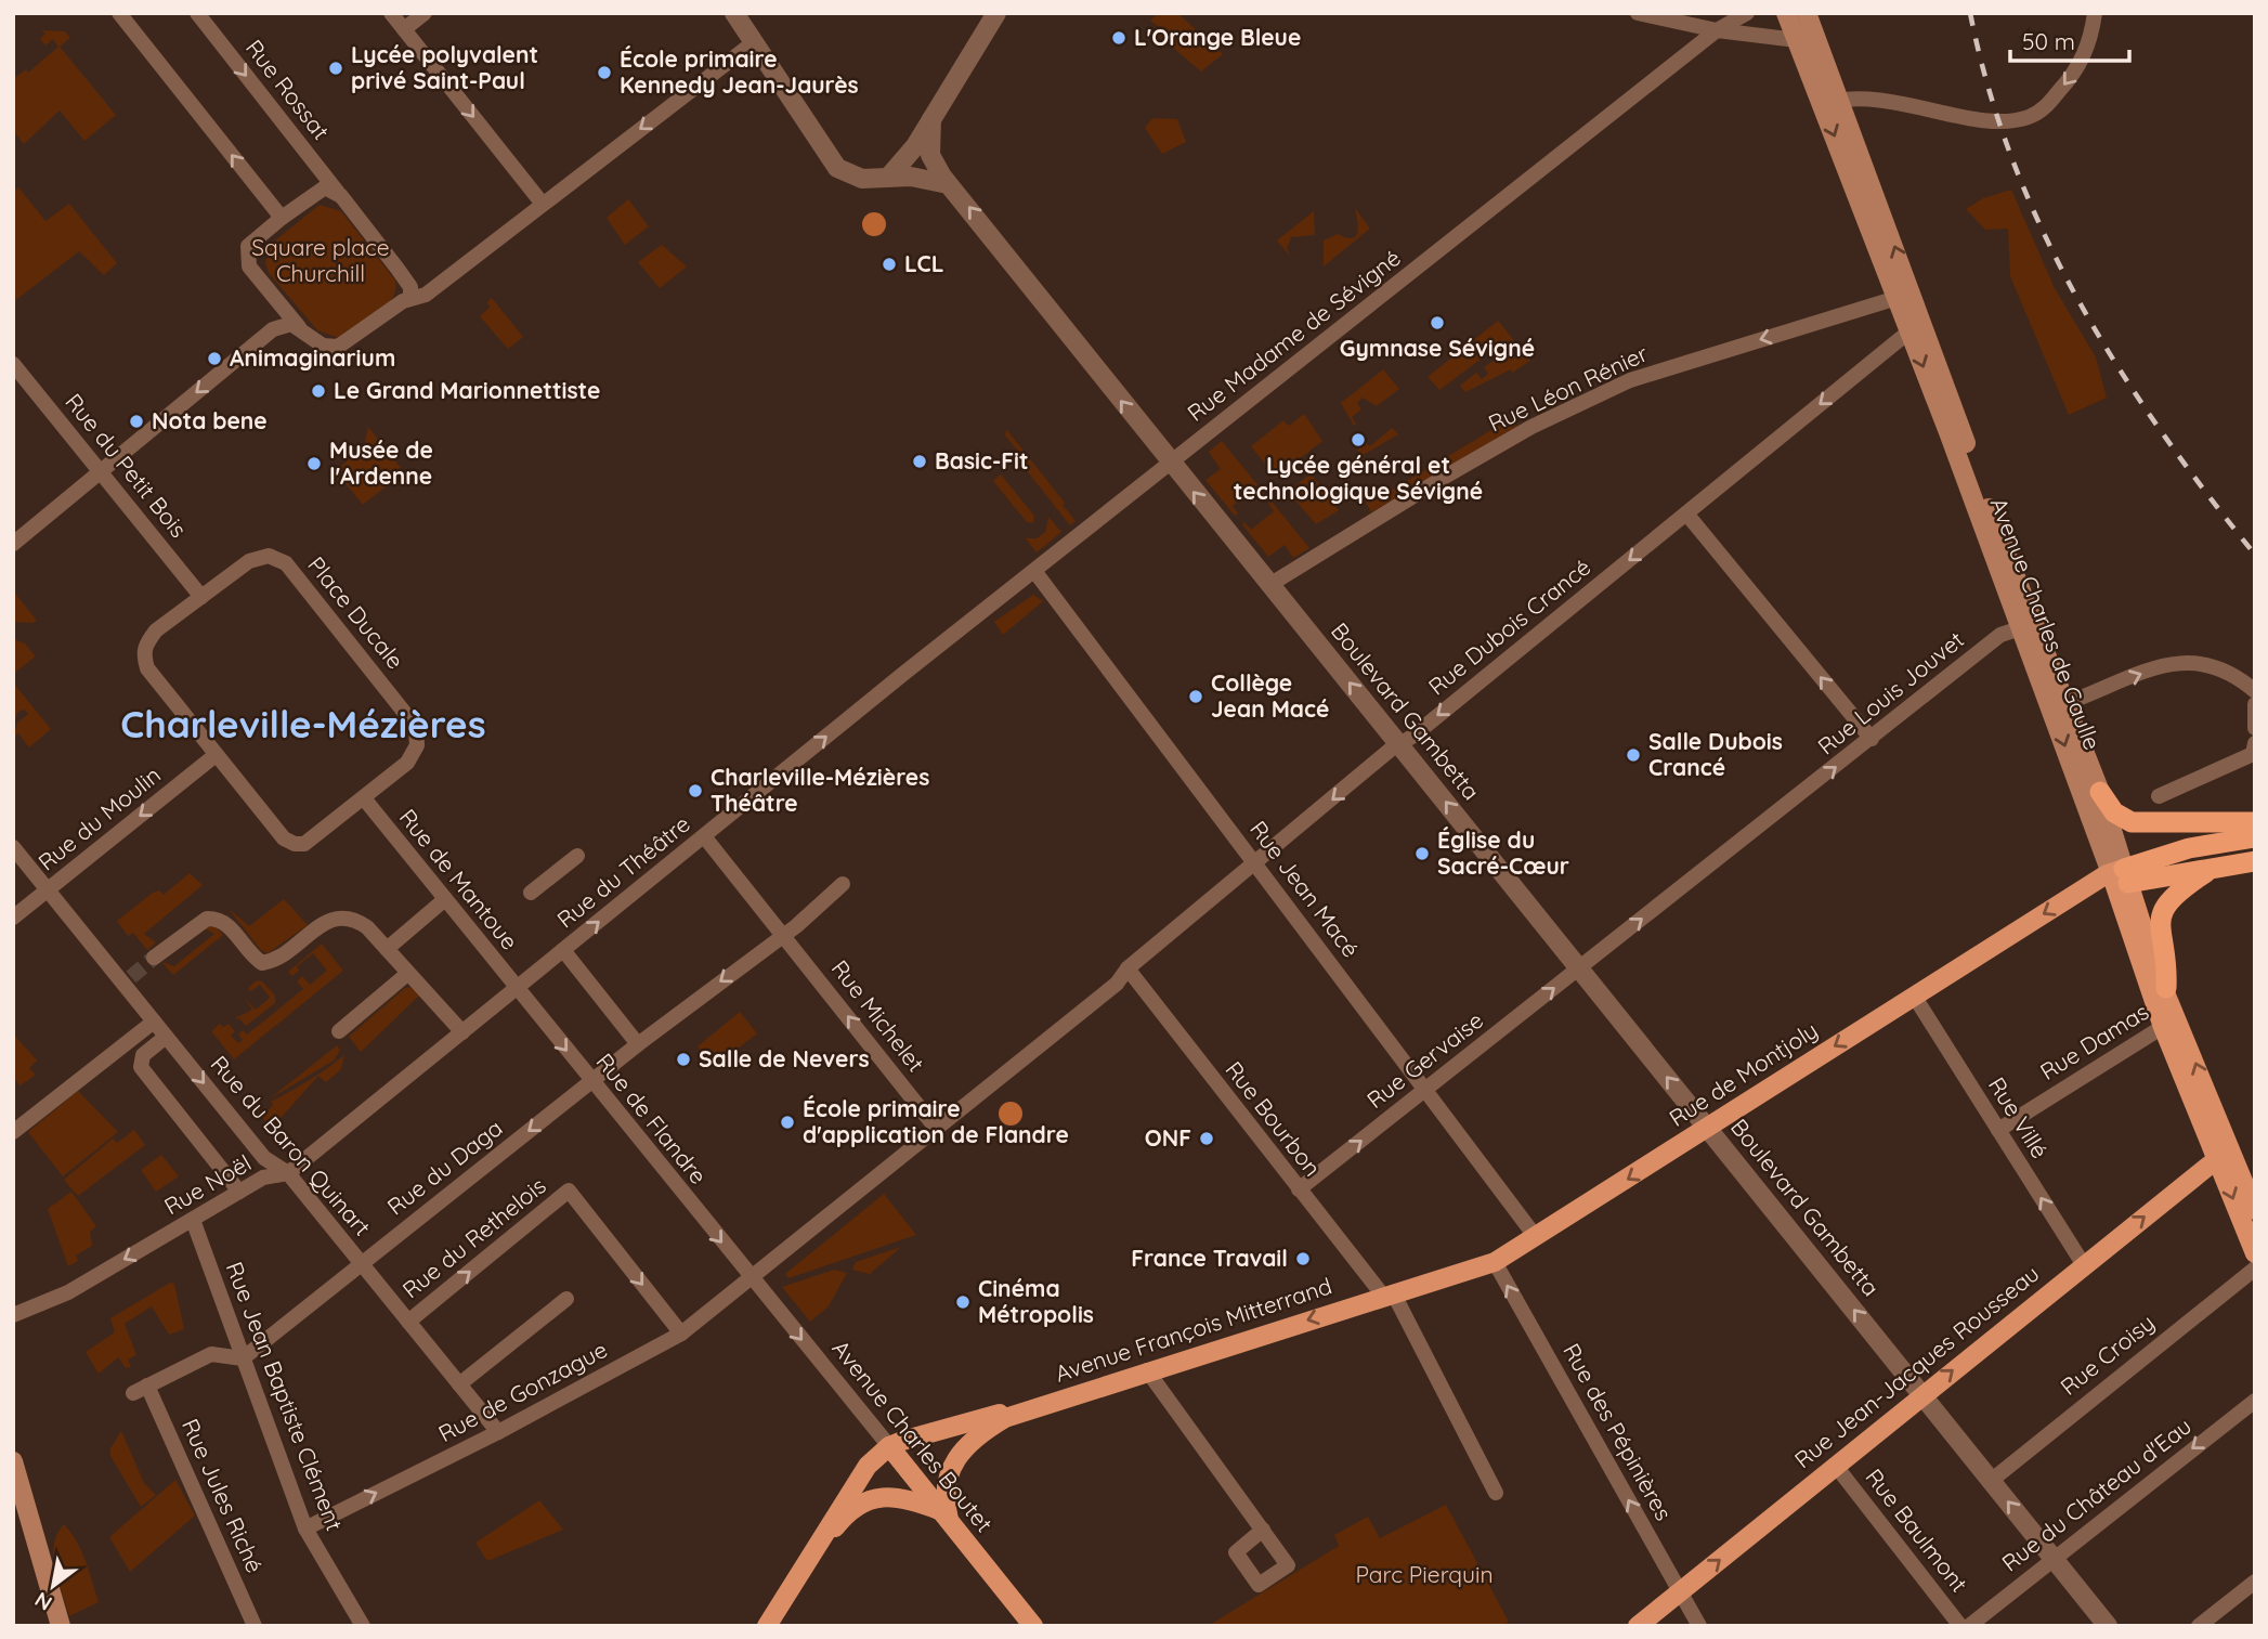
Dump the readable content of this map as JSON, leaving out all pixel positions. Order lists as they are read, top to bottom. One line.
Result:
{"streets":{"main road":["Avenue Charles de Gaulle","Rue de Montjoly","Avenue François Mitterrand","Rue Jean-Jacques Rousseau","Avenue Charles Boutet"],"street":["Rue Rossat","Rue Madame de Sévigné","Rue Léon Rénier","Rue du Petit Bois","Place Ducale","Rue Dubois Crancé","Rue Louis Jouvet","Boulevard Gambetta","Rue du Moulin","Rue du Théâtre","Rue de Mantoue","Rue Jean Macé","Rue Michelet","Rue Damas","Rue Gervaise","Rue Villé","Rue de Flandre","Rue Bourbon","Rue du Baron Quinart","Rue du Daga","Rue Noël","Rue du Rethelois","Rue Croisy","Rue de Gonzague","Rue Jean Baptiste Clément","Rue des Pépinières","Rue du Château d'Eau","Rue Jules Riché","Rue Baulmont"]},"crossings":[["Rue Madame de Sévigné","Boulevard Gambetta"],["Rue Madame de Sévigné","Rue du Théâtre"],["Rue Madame de Sévigné","Rue Jean Macé"],["Rue Léon Rénier","Avenue Charles de Gaulle"],["Rue Léon Rénier","Boulevard Gambetta"],["Rue du Petit Bois","Place Ducale"],["Place Ducale","Rue du Moulin"],["Place Ducale","Rue de Mantoue"],["Avenue Charles de Gaulle","Rue Dubois Crancé"],["Avenue Charles de Gaulle","Rue Louis Jouvet"],["Avenue Charles de Gaulle","Rue Damas"],["Avenue Charles de Gaulle","Rue de Montjoly"],["Avenue Charles de Gaulle","Rue Jean-Jacques Rousseau"],["Rue Dubois Crancé","Boulevard Gambetta"],["Rue Dubois Crancé","Rue Jean Macé"],["Rue Dubois Crancé","Rue Michelet"],["Rue Dubois Crancé","Rue Bourbon"],["Rue Dubois Crancé","Rue de Gonzague"],["Rue Louis Jouvet","Boulevard Gambetta"],["Rue Louis Jouvet","Rue Gervaise"],["Boulevard Gambetta","Rue Gervaise"],["Boulevard Gambetta","Rue de Montjoly"],["Boulevard Gambetta","Rue Croisy"],["Boulevard Gambetta","Rue Jean-Jacques Rousseau"],["Boulevard Gambetta","Rue du Château d'Eau"],["Rue du Moulin","Rue du Baron Quinart"],["Rue du Théâtre","Rue de Mantoue"],["Rue du Théâtre","Rue Michelet"],["Rue du Théâtre","Rue de Flandre"],["Rue du Théâtre","Rue Noël"],["Rue de Mantoue","Rue de Flandre"],["Rue de Mantoue","Rue Noël"],["Rue Jean Macé","Rue Gervaise"],["Rue Jean Macé","Rue de Montjoly"],["Rue Michelet","Rue du Daga"],["Rue Michelet","Rue de Gonzague"],["Rue Damas","Rue Villé"],["Rue Gervaise","Rue Bourbon"],["Rue de Montjoly","Rue Villé"],["Rue de Montjoly","Rue Bourbon"],["Rue de Montjoly","Avenue François Mitterrand"],["Rue de Montjoly","Rue des Pépinières"],["Rue Villé","Rue Jean-Jacques Rousseau"],["Rue de Flandre","Rue du Daga"],["Rue de Flandre","Rue Noël"],["Rue de Flandre","Rue de Gonzague"],["Rue de Flandre","Avenue Charles Boutet"],["Rue Bourbon","Avenue François Mitterrand"],["Rue du Baron Quinart","Rue du Daga"],["Rue du Baron Quinart","Rue Noël"],["Rue du Baron Quinart","Rue du Rethelois"],["Rue du Baron Quinart","Rue de Gonzague"],["Rue du Daga","Rue Jean Baptiste Clément"],["Rue du Daga","Rue Jules Riché"],["Rue Noël","Rue Jean Baptiste Clément"],["Rue du Rethelois","Rue de Gonzague"],["Rue Jean-Jacques Rousseau","Rue des Pépinières"],["Rue Jean-Jacques Rousseau","Rue Baulmont"],["Rue de Gonzague","Rue Jean Baptiste Clément"],["Rue de Gonzague","Avenue Charles Boutet"],["Rue Jean Baptiste Clément","Rue Jules Riché"]],"one_way":["Rue Léon Rénier","Rue Dubois Crancé","Rue Louis Jouvet","Boulevard Gambetta","Rue du Moulin","Rue Michelet","Rue Gervaise","Rue de Montjoly","Rue Villé","Rue du Daga","Avenue François Mitterrand","Rue Jean-Jacques Rousseau","Avenue Charles Boutet","Rue du Château d'Eau"],"districts":["Charleville-Mézières"],"parks":["Square place Churchill","Parc Pierquin"],"places":["L'Orange Bleue","Lycée polyvalent privé Saint-Paul","École primaire Kennedy Jean-Jaurès","LCL","Gymnase Sévigné","Animaginarium","Le Grand Marionnettiste","Nota bene","Lycée général et technologique Sévigné","Basic-Fit","Musée de l'Ardenne","Collège Jean Macé","Salle Dubois Crancé","Charleville-Mézières Théâtre","Église du Sacré-Cœur","Salle de Nevers","École primaire d'application de Flandre","ONF","France Travail","Cinéma Métropolis"],"scale_bar":"50 m","north":"bottom left"}
